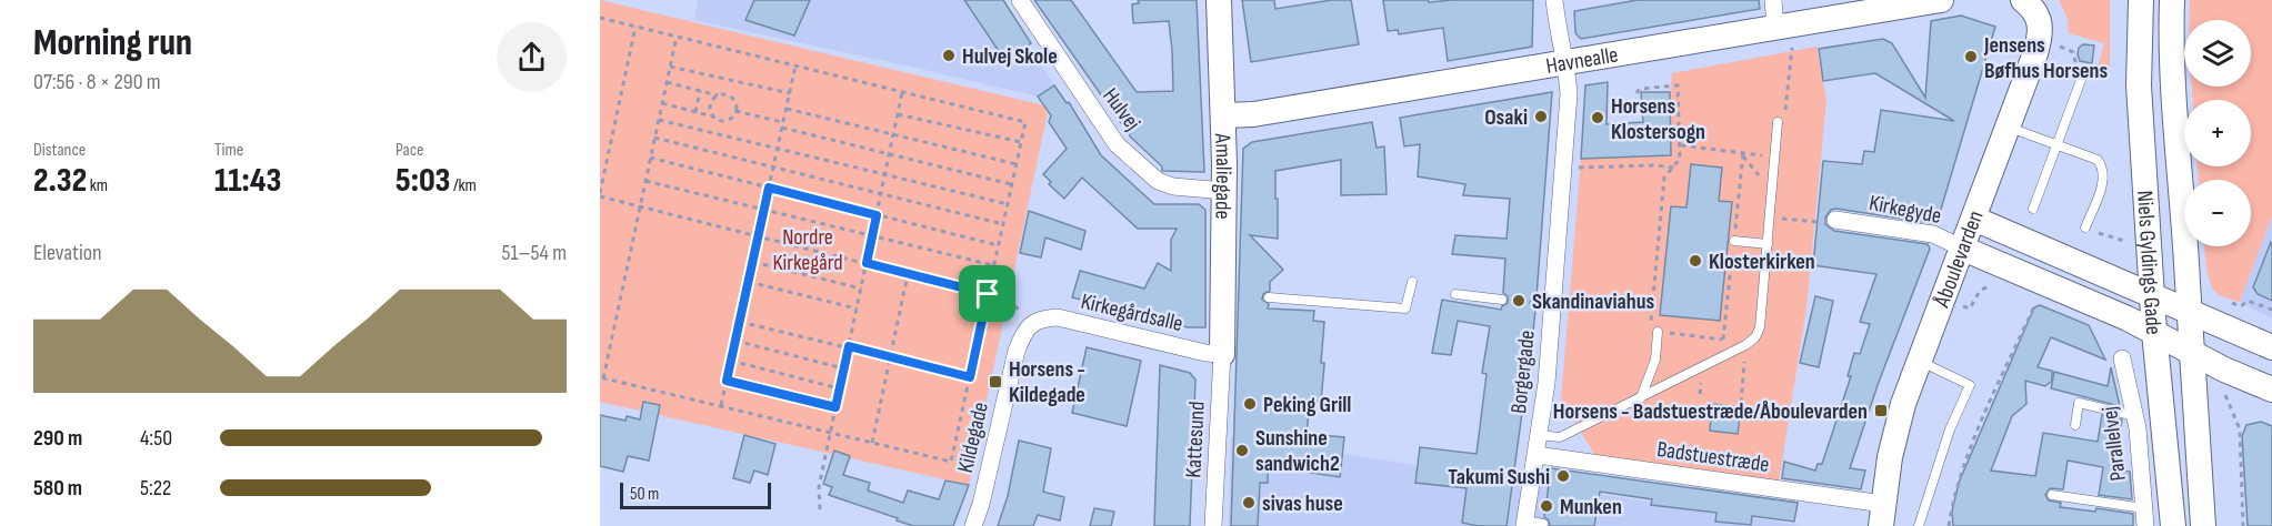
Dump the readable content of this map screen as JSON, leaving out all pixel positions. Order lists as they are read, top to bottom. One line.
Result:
{"streets":{"street":["Havnealle","Hulvej","Amaliegade","Kirkegyde","Åboulevarden","Niels Gyldings Gade","Kirkegårdsalle","Borgergade","Kildegade","Kattesund","Parallelvej","Badstuestræde"]},"crossings":[["Havnealle","Amaliegade"],["Havnealle","Borgergade"],["Hulvej","Amaliegade"],["Amaliegade","Kirkegårdsalle"],["Amaliegade","Kattesund"],["Kirkegyde","Åboulevarden"],["Åboulevarden","Badstuestræde"],["Kirkegårdsalle","Kildegade"],["Kirkegårdsalle","Kattesund"],["Borgergade","Badstuestræde"]],"parks":["Nordre Kirkegård"],"places":{"other":["Hulvej Skole","Jensens Bøfhus Horsens","Osaki","Horsens Klostersogn","Klosterkirken","Skandinaviahus","Peking Grill","Sunshine sandwich2","Takumi Sushi","sivas huse","Munken"],"transit":["Horsens - Kildegade","Horsens - Badstuestræde/Åboulevarden"]},"scale_bar":"50 m","page":{"heading":["Morning run","07:56 · 8 × 290 m"],"map_buttons":["+","−"],"stats":[["Distance","2.32 km"],["Time","11:43"],["Pace","5:03 /km"]],"chart":["Elevation","51–54 m"],"list":[{"name":"290 m","note":"4:50"},{"name":"580 m","note":"5:22"}],"scale":"50 m"}}
